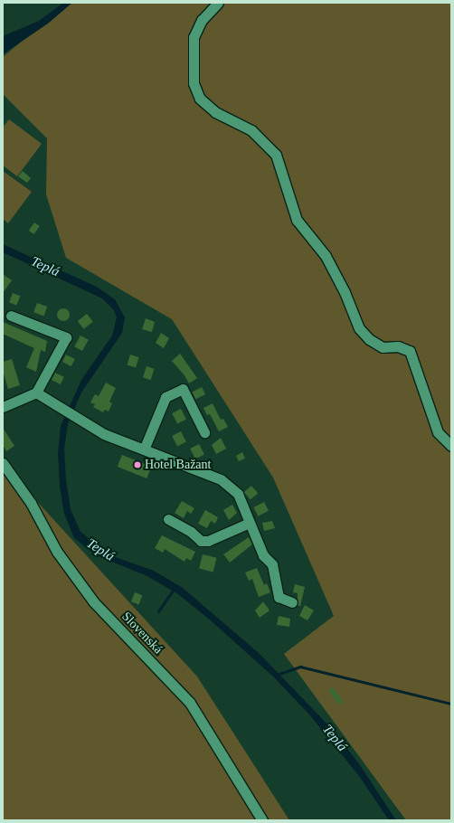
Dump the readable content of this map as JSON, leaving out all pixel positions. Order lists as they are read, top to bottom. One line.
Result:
{"streets":{"street":["Slovenská"]},"water":["Teplá"],"places":["Hotel Bažant"]}
